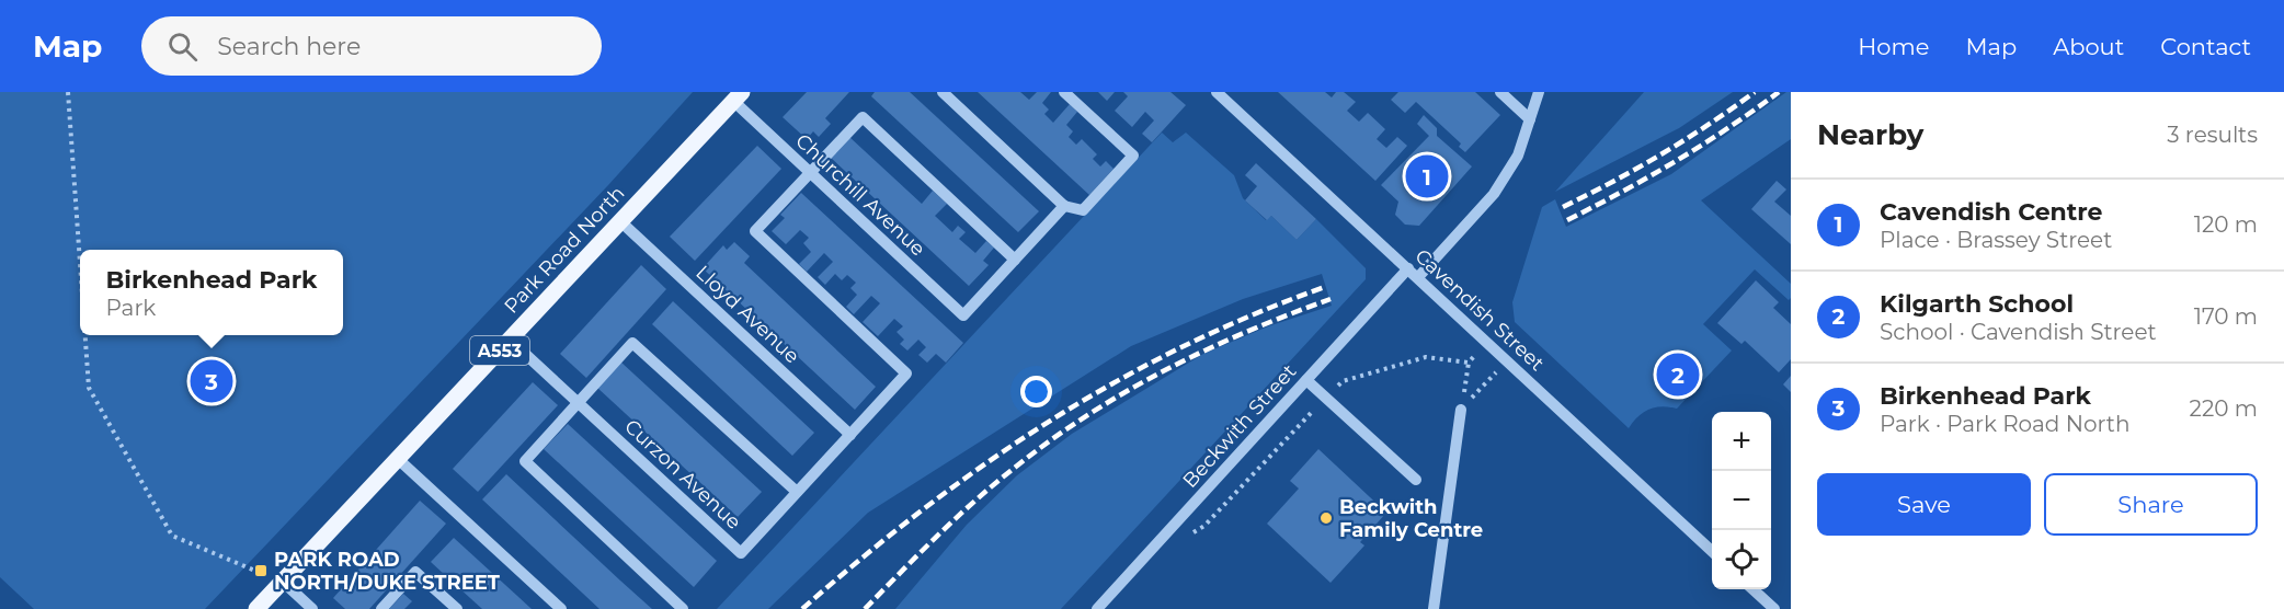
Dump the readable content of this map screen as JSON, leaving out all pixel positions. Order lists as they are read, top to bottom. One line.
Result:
{"streets":{"main road":["Park Road North","A553"],"street":["Churchill Avenue","Cavendish Street","Lloyd Avenue","Beckwith Street","Curzon Avenue"]},"crossings":[["Churchill Avenue","Park Road North"],["Churchill Avenue","Curzon Avenue"],["Park Road North","Lloyd Avenue"],["Park Road North","Curzon Avenue"],["Cavendish Street","Beckwith Street"],["Lloyd Avenue","Curzon Avenue"]],"places":{"other":["Beckwith Family Centre"],"transit":["PARK ROAD NORTH/DUKE STREET"]},"page":{"header":"Map","search":"Search here","nav":["Home","Map","About","Contact"],"heading":["Nearby","3 results"],"pins":["1","2","3"],"list":[{"mark":"1","name":"Cavendish Centre","note":"Place · Brassey Street","value":"120 m"},{"mark":"2","name":"Kilgarth School","note":"School · Cavendish Street","value":"170 m"},{"mark":"3","name":"Birkenhead Park","note":"Park · Park Road North","value":"220 m"}],"popup":["Birkenhead Park","Park"],"map_buttons":["+","−"],"buttons":["Save","Share"]}}
